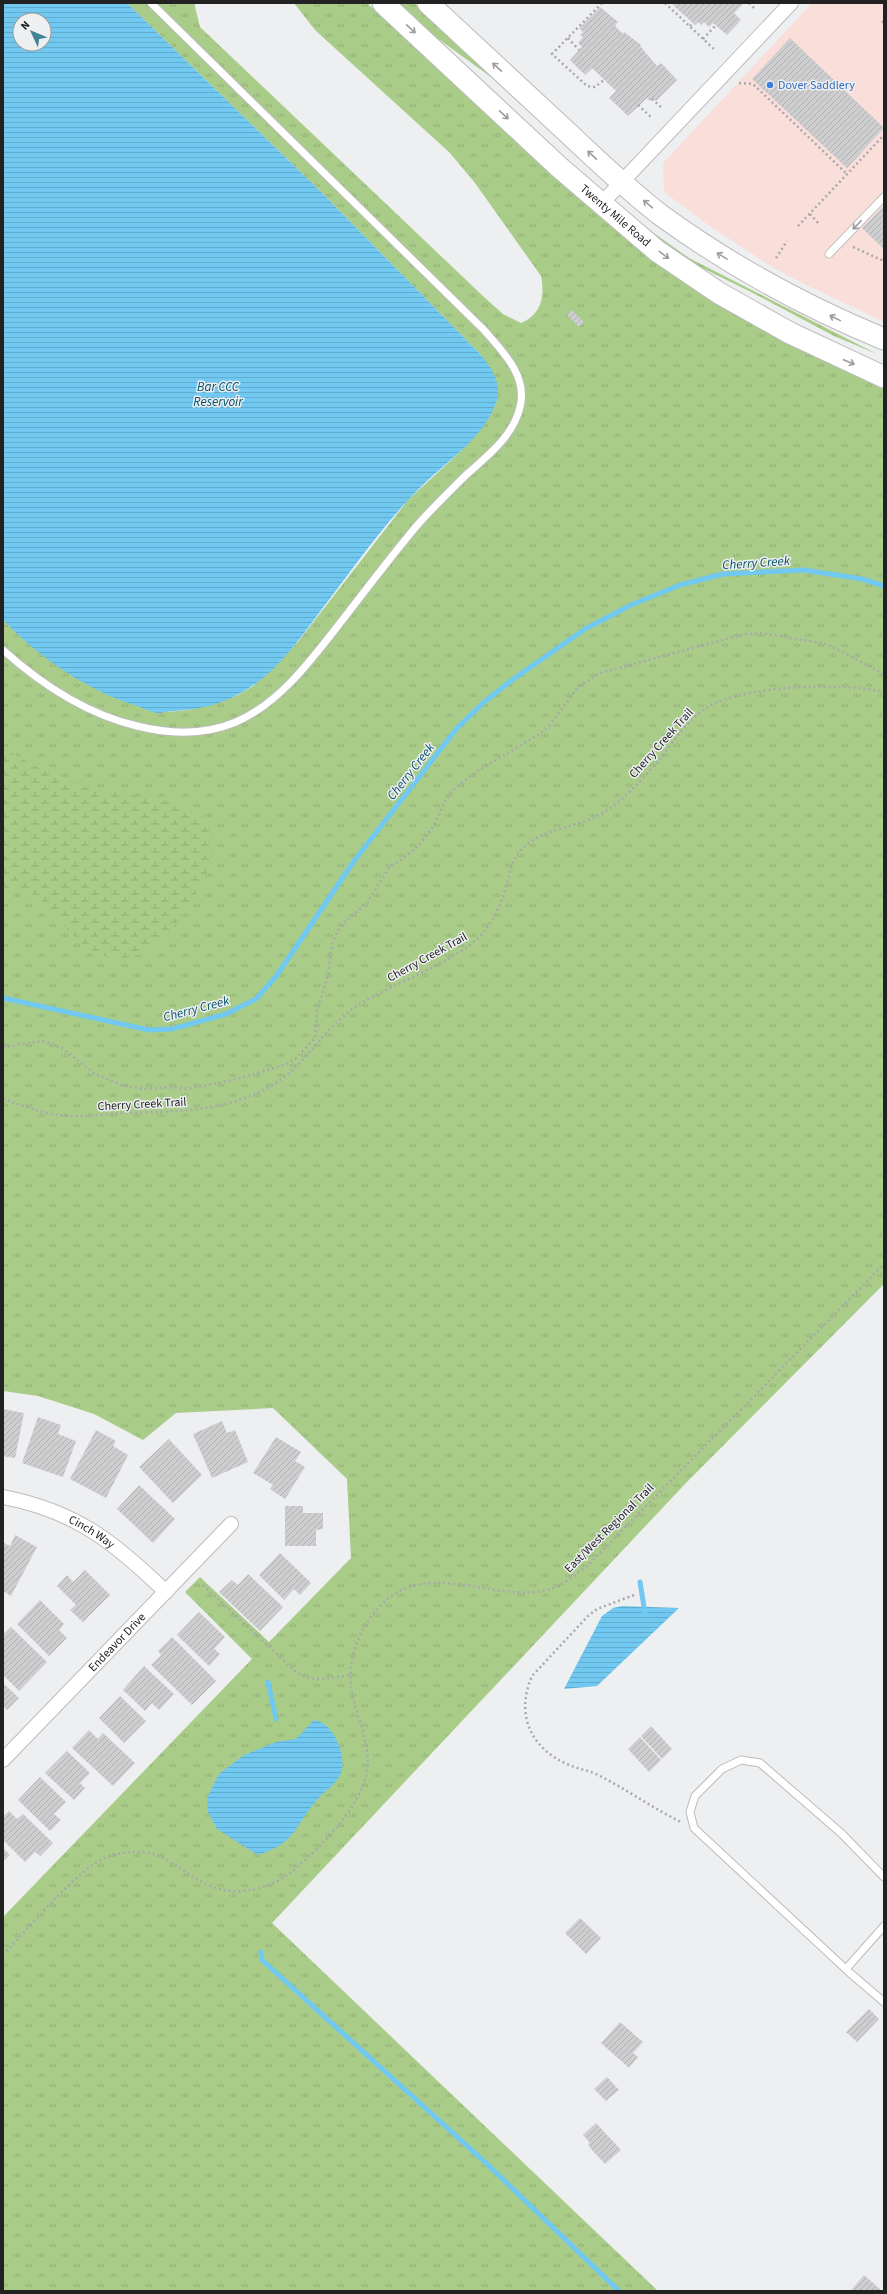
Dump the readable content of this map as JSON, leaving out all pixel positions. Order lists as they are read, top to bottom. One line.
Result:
{"streets":{"main road":["Twenty Mile Road"],"street":["Cinch Way","Endeavor Drive"],"path":["Cherry Creek Trail","East/West Regional Trail"]},"crossings":[["Cinch Way","Endeavor Drive"]],"water":["Bar CCC Reservoir","Cherry Creek"],"places":["Dover Saddlery"],"north":"top left"}
